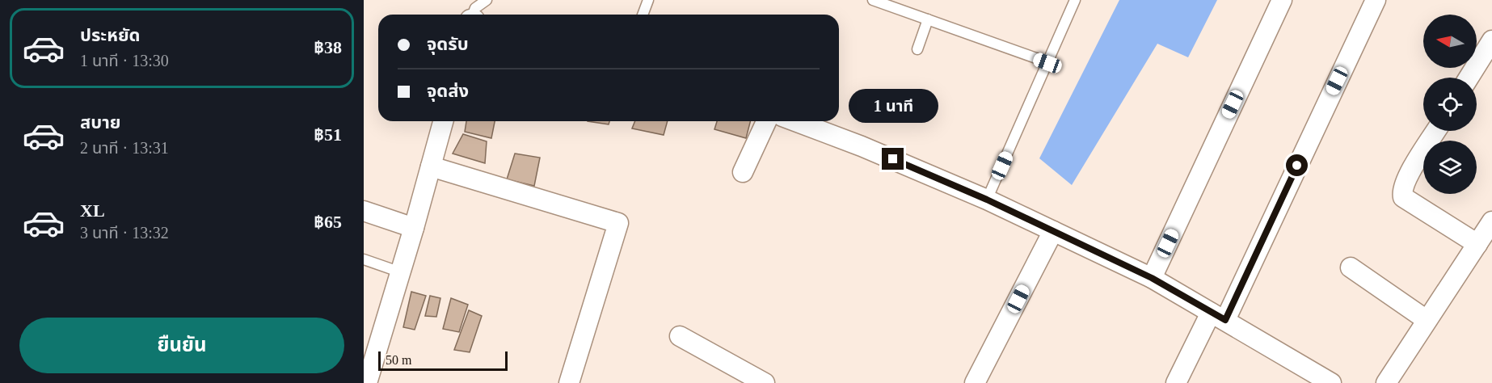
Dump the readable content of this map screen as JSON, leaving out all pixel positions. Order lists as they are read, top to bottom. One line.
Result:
{"scale_bar":"50 m","north":"left","page":{"list":[{"name":"ประหยัด","note":"1 นาที · 13:30","value":"฿38"},{"name":"สบาย","note":"2 นาที · 13:31","value":"฿51"},{"name":"XL","note":"3 นาที · 13:32","value":"฿65"}],"banner":["จุดรับ","จุดส่ง"],"bubble":"1 นาที","buttons":"ยืนยัน","scale":"50 m"}}
